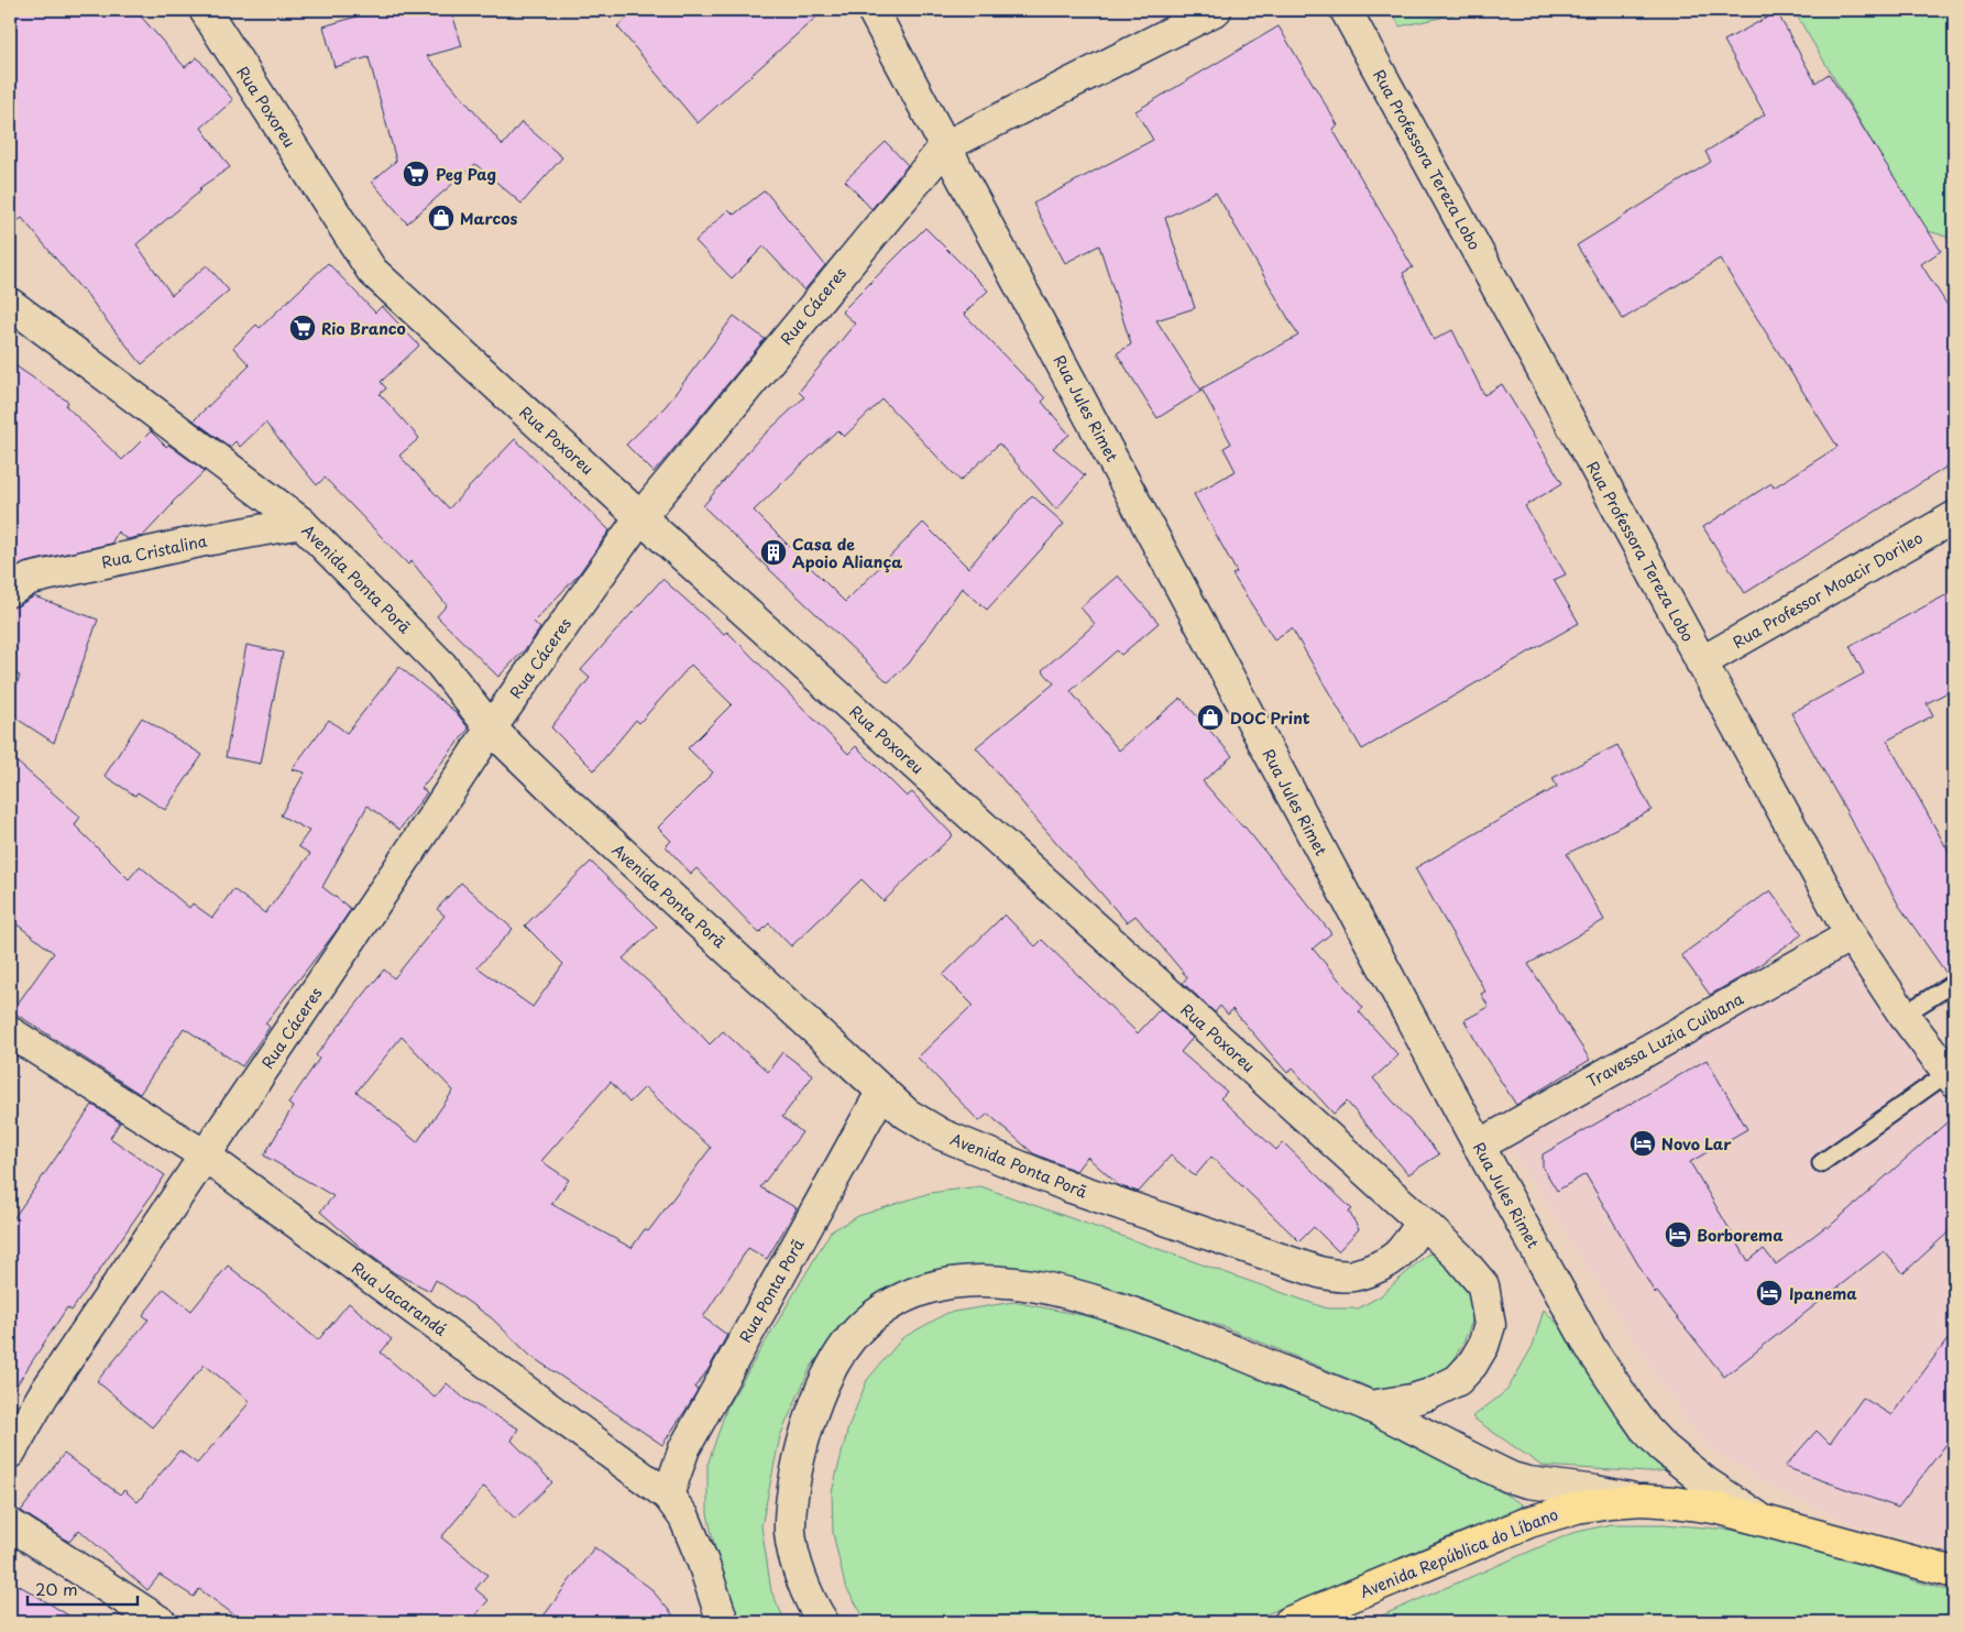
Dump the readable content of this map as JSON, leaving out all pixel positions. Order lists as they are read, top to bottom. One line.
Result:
{"streets":{"main road":["Avenida República do Líbano"],"street":["Rua Poxoreu","Rua Professora Tereza Lobo","Rua Cáceres","Rua Jules Rimet","Rua Cristalina","Avenida Ponta Porã","Rua Professor Moacir Dorileo","Travessa Luzia Cuibana","Rua Ponta Porã","Rua Jacarandá"]},"crossings":[["Rua Poxoreu","Rua Cáceres"],["Rua Poxoreu","Avenida Ponta Porã"],["Rua Professora Tereza Lobo","Rua Professor Moacir Dorileo"],["Rua Professora Tereza Lobo","Travessa Luzia Cuibana"],["Rua Cáceres","Rua Jules Rimet"],["Rua Cáceres","Avenida Ponta Porã"],["Rua Cáceres","Rua Jacarandá"],["Rua Jules Rimet","Travessa Luzia Cuibana"],["Rua Jules Rimet","Avenida República do Líbano"],["Rua Cristalina","Avenida Ponta Porã"],["Avenida Ponta Porã","Rua Ponta Porã"],["Rua Ponta Porã","Rua Jacarandá"]],"places":{"supermarket":["Peg Pag","Rio Branco"],"shop":["Marcos","DOC Print"],"building":["Casa de Apoio Aliança"],"hotel":["Novo Lar","Borborema","Ipanema"]},"scale_bar":"20 m"}
